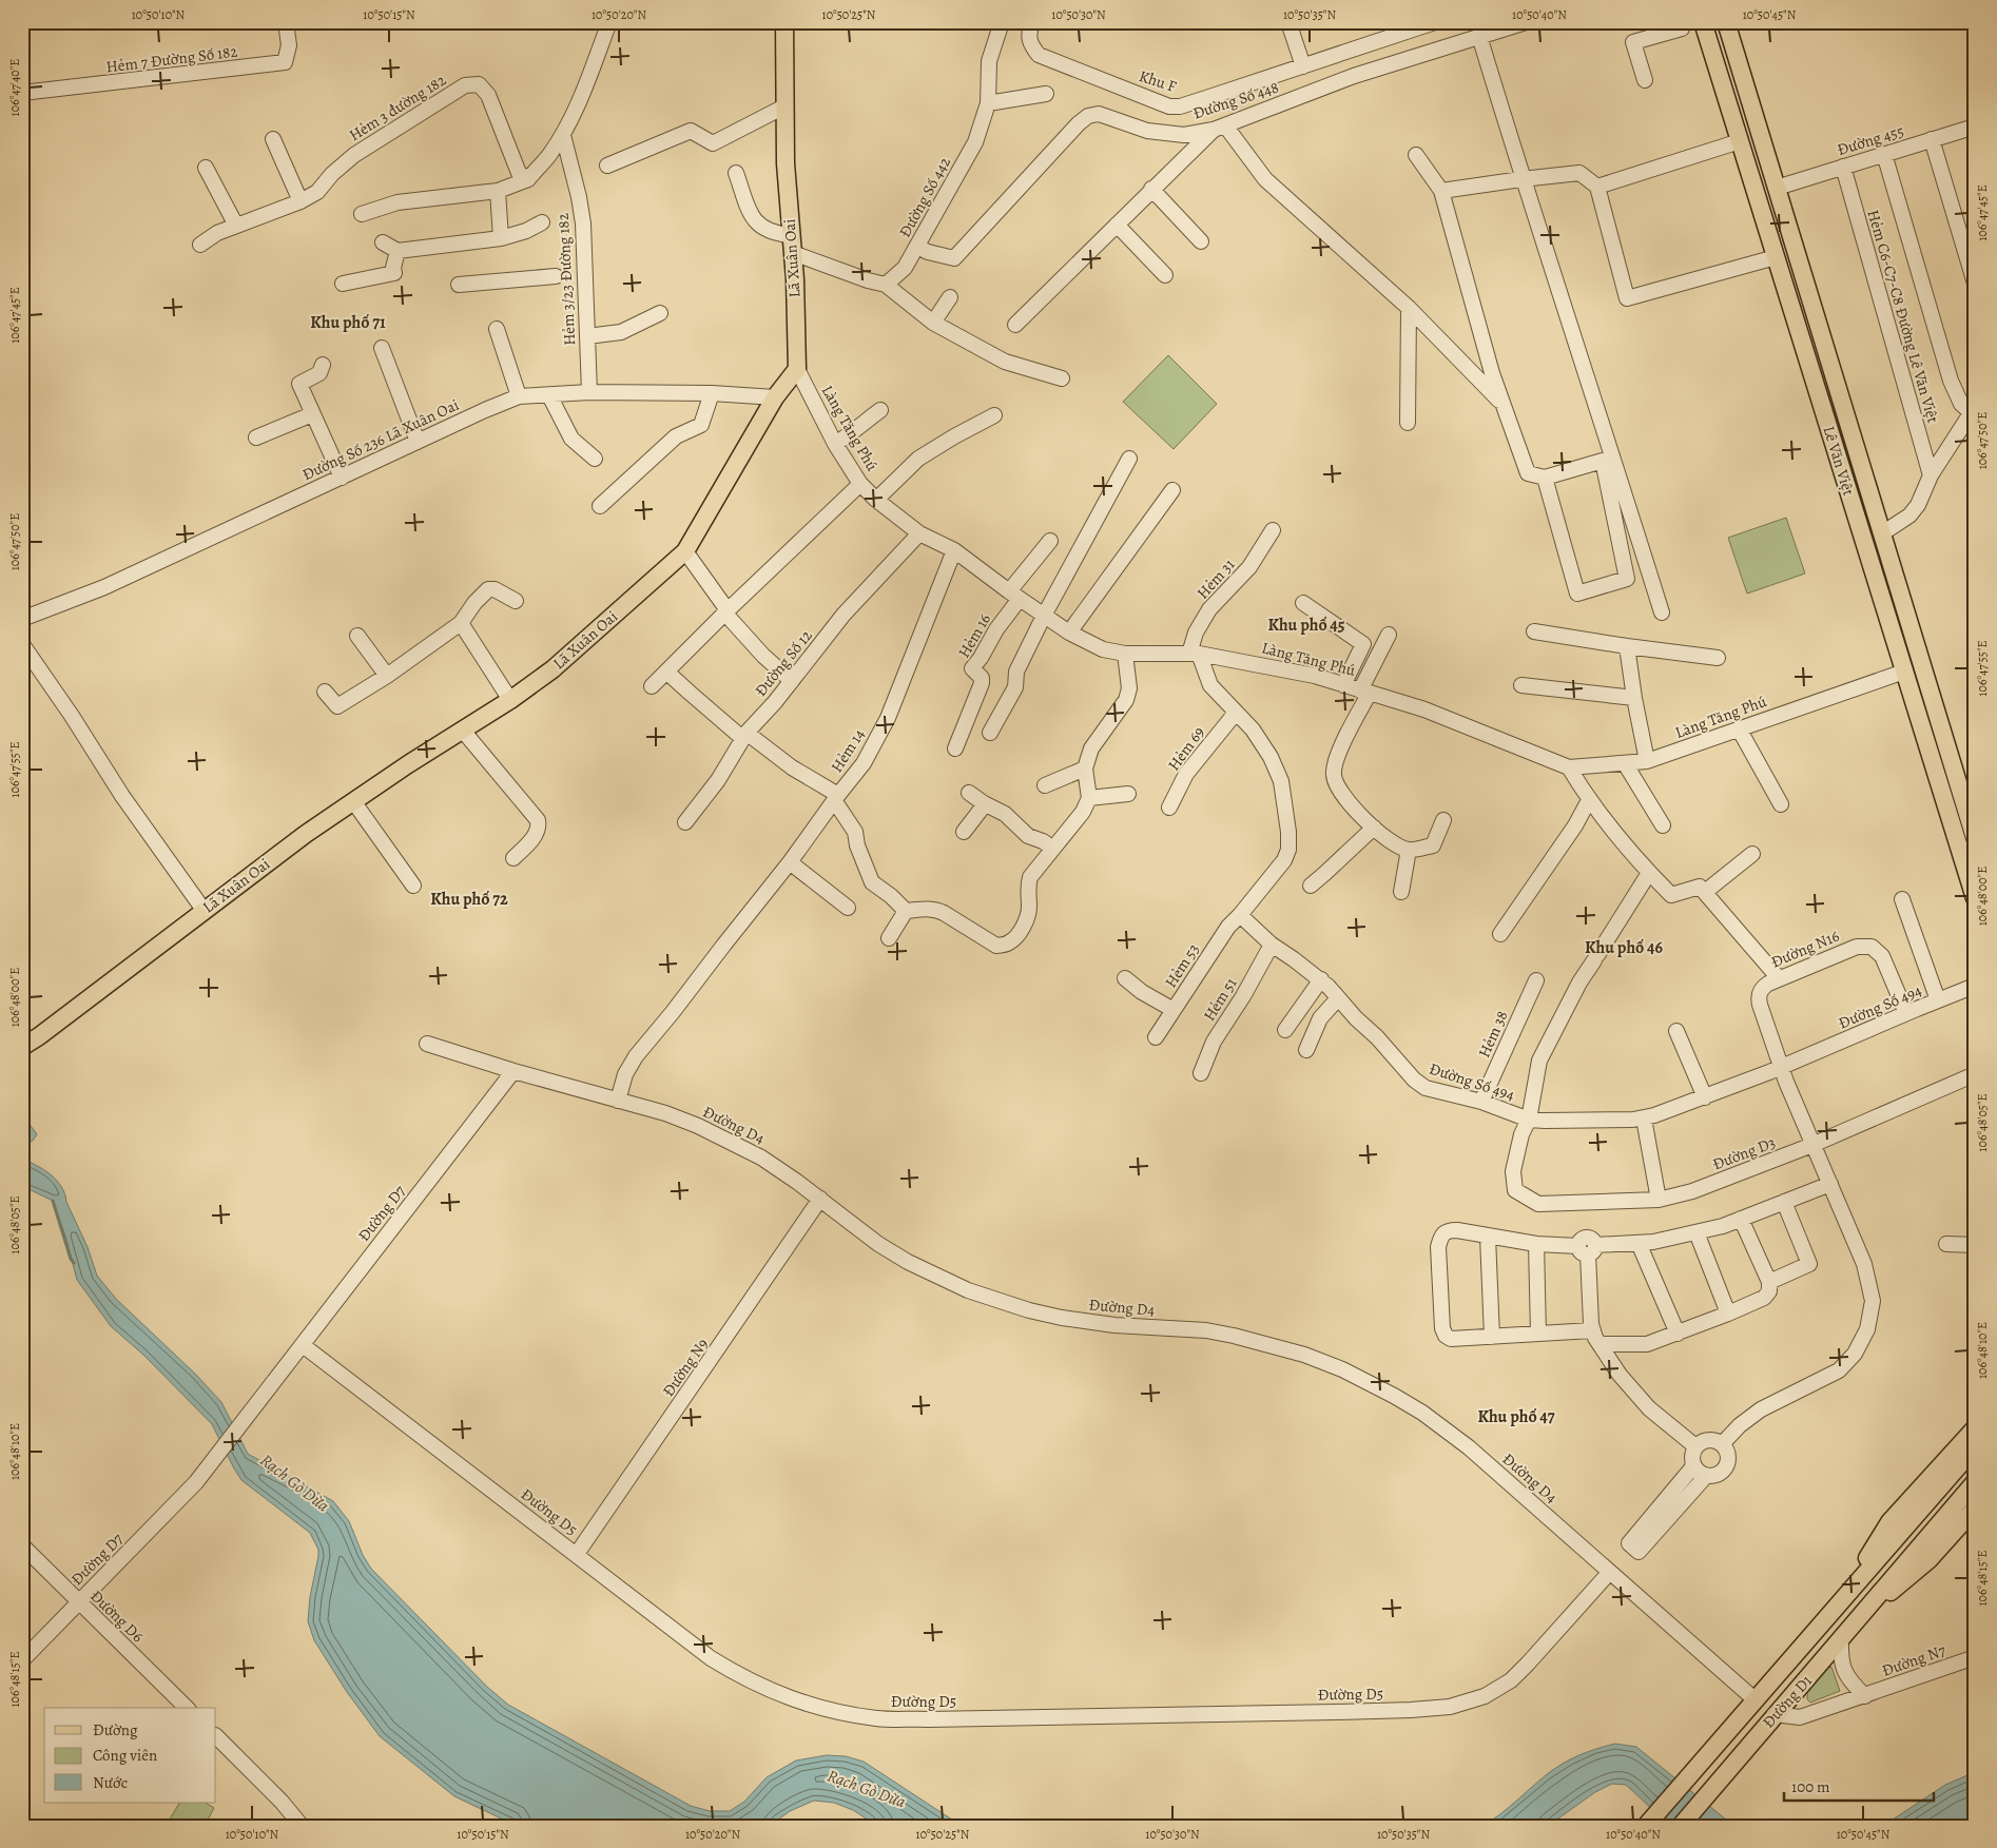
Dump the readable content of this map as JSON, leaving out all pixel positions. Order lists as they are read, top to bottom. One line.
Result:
{"streets":{"main road":["Lã Xuân Oai","Lê Văn Việt","Đường D1"],"street":["Hẻm 7 Đường Số 182","Khu F","Đường Số 448","Hẻm 3 đường 182","Đường 455","Đường Số 442","Hẻm 3/23 Đường 182","Hẻm C6-C7-C8 Đường Lê Văn Việt","Làng Tăng Phú","Đường Số 236 Lã Xuân Oai","Hẻm 31","Hẻm 16","Đường Số 12","Hẻm 69","Hẻm 14","Đường N16","Hẻm 53","Hẻm 51","Đường Số 494","Hẻm 38","Đường D4","Đường D3","Đường D7","Đường N9","Đường D5","Đường D6","Đường N7"]},"crossings":[["Đường Số 448","Đường Số 442"],["Đường 455","Hẻm C6-C7-C8 Đường Lê Văn Việt"],["Đường 455","Lê Văn Việt"],["Lã Xuân Oai","Làng Tăng Phú"],["Lã Xuân Oai","Đường Số 236 Lã Xuân Oai"],["Hẻm 3/23 Đường 182","Đường Số 236 Lã Xuân Oai"],["Làng Tăng Phú","Lê Văn Việt"],["Làng Tăng Phú","Hẻm 31"],["Làng Tăng Phú","Hẻm 16"],["Làng Tăng Phú","Đường Số 12"],["Làng Tăng Phú","Hẻm 14"],["Hẻm 14","Đường D4"],["Đường N16","Đường Số 494"],["Đường N16","Đường D3"],["Hẻm 53","Đường Số 494"],["Hẻm 51","Đường Số 494"],["Đường Số 494","Hẻm 38"],["Đường Số 494","Đường D3"],["Đường D4","Đường D7"],["Đường D4","Đường N9"],["Đường D4","Đường D5"],["Đường D4","Đường D1"],["Đường D7","Đường D5"],["Đường D7","Đường D6"],["Đường N9","Đường D5"],["Đường N7","Đường D1"]],"districts":["Khu phố 71","Khu phố 45","Khu phố 72","Khu phố 46","Khu phố 47"],"water":["Rạch Gò Dừa"],"legend":["Đường","Công viên","Nước"],"scale_bar":"100 m","coordinates":["10°50'10\"N","10°50'15\"N","10°50'20\"N","10°50'25\"N","10°50'30\"N","10°50'35\"N","10°50'40\"N","10°50'45\"N","106°47'40\"E","106°47'45\"E","106°47'50\"E","106°47'55\"E","106°48'00\"E","106°48'05\"E","106°48'10\"E","106°48'15\"E"]}
